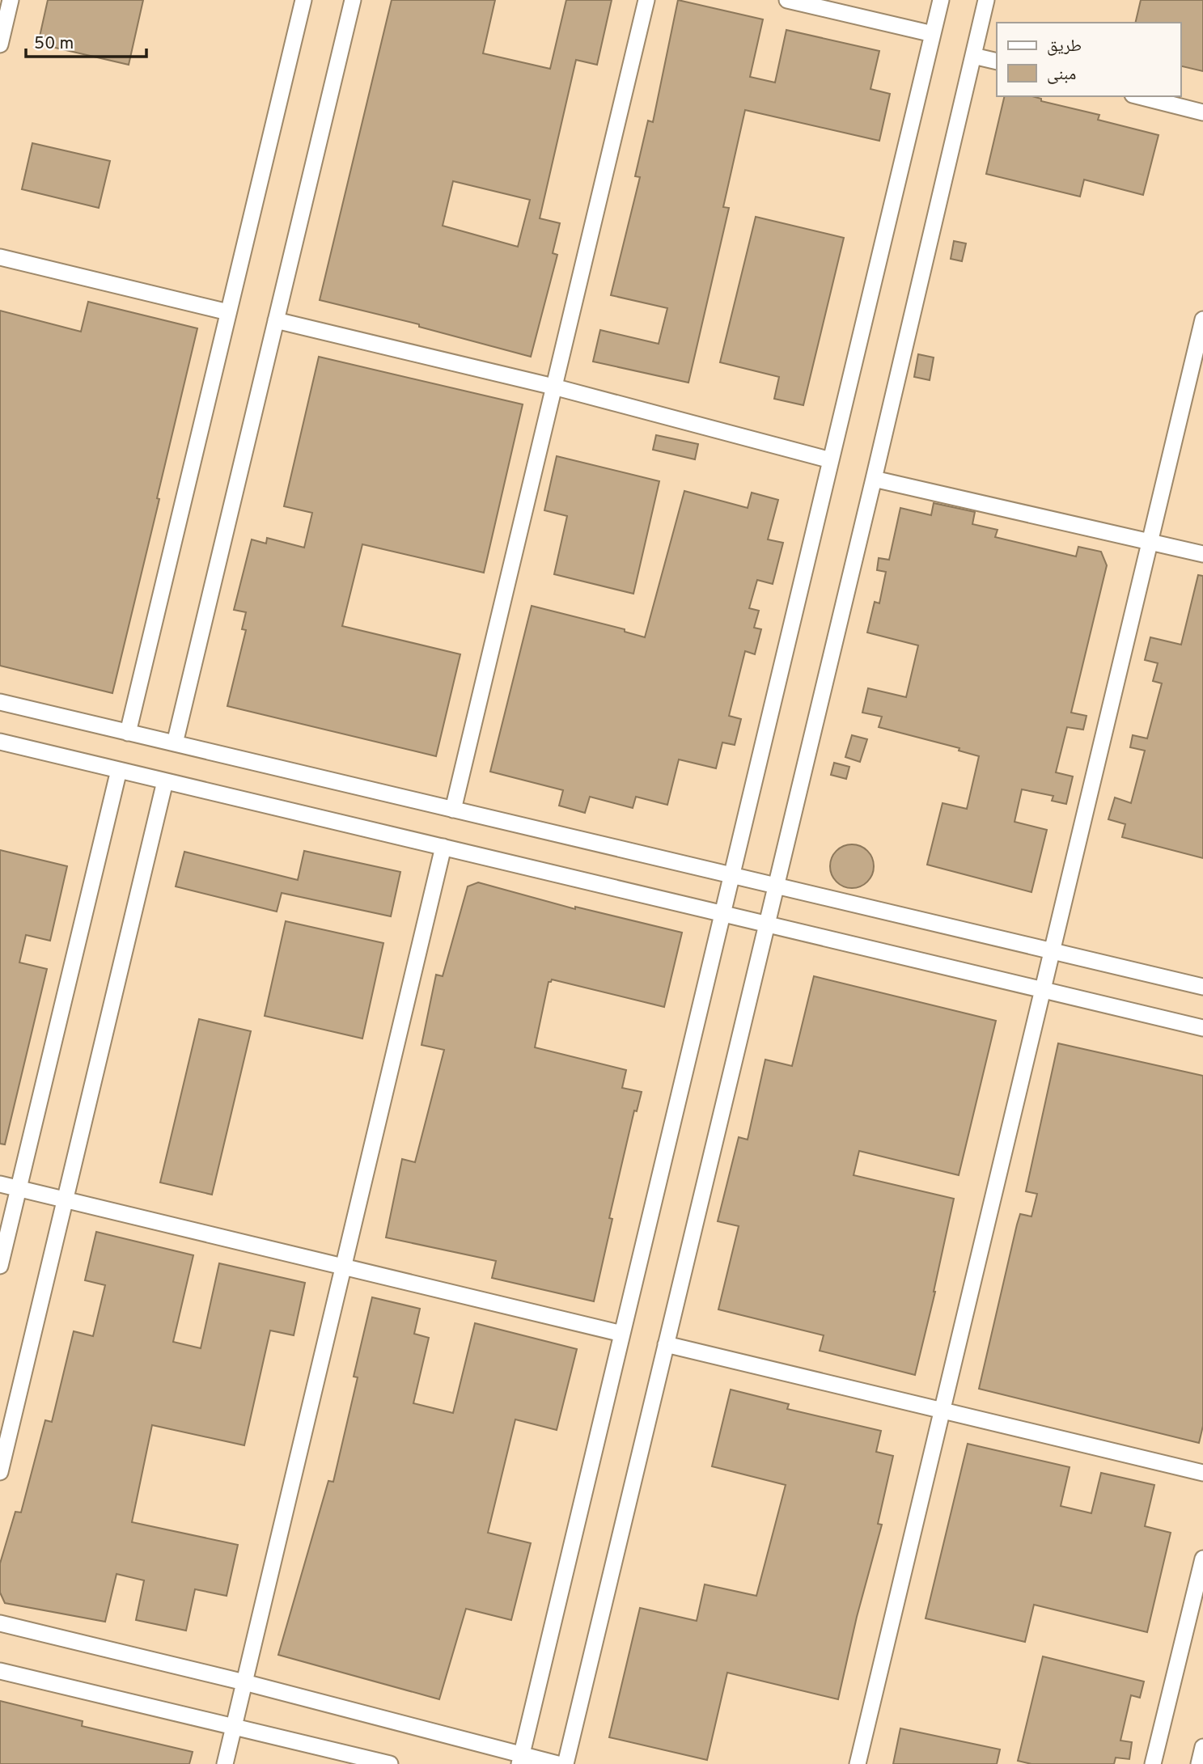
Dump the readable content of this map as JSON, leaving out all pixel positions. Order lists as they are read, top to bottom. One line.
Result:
{"legend":["طريق","مبنى"],"scale_bar":"50 m"}
